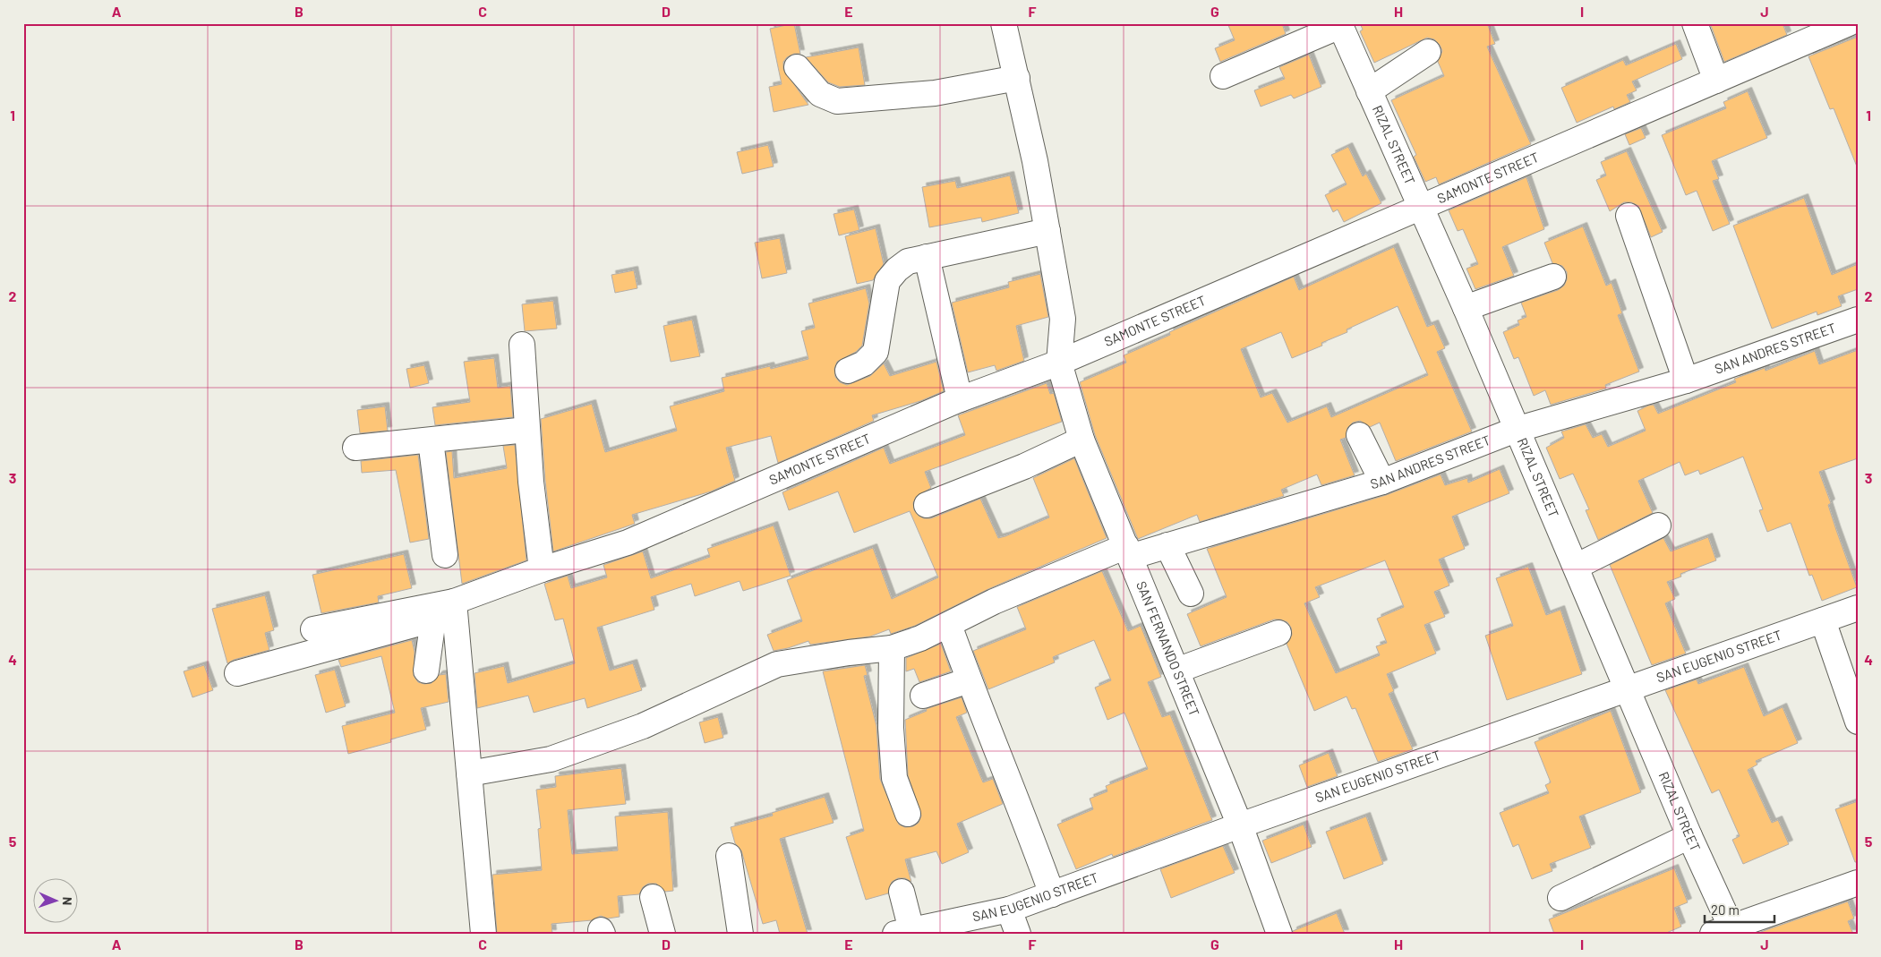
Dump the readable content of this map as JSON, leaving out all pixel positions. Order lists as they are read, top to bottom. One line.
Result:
{"streets":{"street":["RIZAL STREET","SAMONTE STREET","SAN ANDRES STREET","SAN FERNANDO STREET","SAN EUGENIO STREET"]},"crossings":[["RIZAL STREET","SAMONTE STREET"],["RIZAL STREET","SAN ANDRES STREET"],["RIZAL STREET","SAN EUGENIO STREET"],["SAMONTE STREET","SAN FERNANDO STREET"],["SAN ANDRES STREET","SAN FERNANDO STREET"],["SAN FERNANDO STREET","SAN EUGENIO STREET"]],"scale_bar":"20 m","north":"right","grid":{"columns":["A","B","C","D","E","F","G","H","I","J"],"rows":["1","2","3","4","5"]}}
